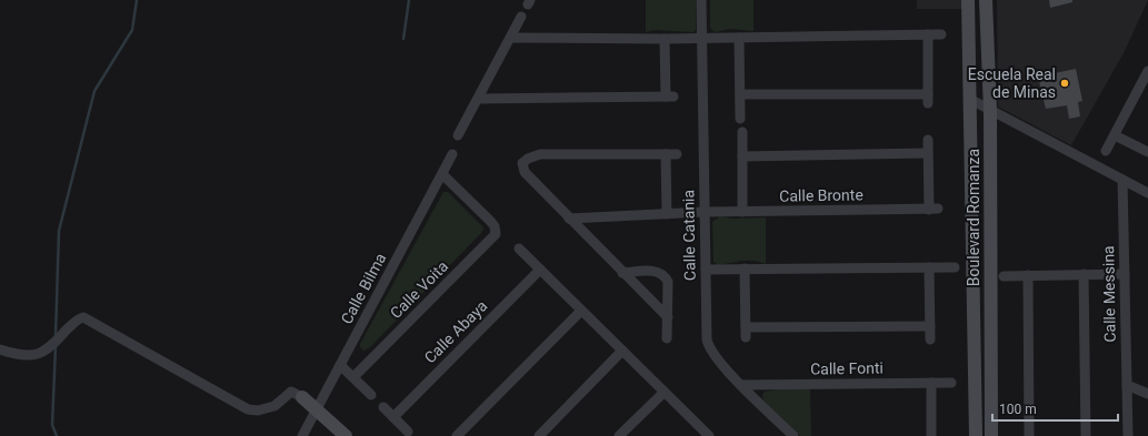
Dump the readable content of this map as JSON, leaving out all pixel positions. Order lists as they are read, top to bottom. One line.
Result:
{"streets":{"main road":["Boulevard Romanza"],"street":["Calle Bronte","Calle Catania","Calle Bilma","Calle Voita","Calle Messina","Calle Abaya","Calle Fonti"]},"crossings":[["Calle Bronte","Calle Catania"],["Calle Catania","Calle Fonti"],["Calle Bilma","Calle Voita"]],"places":["Escuela Real de Minas"],"scale_bar":"100 m"}
